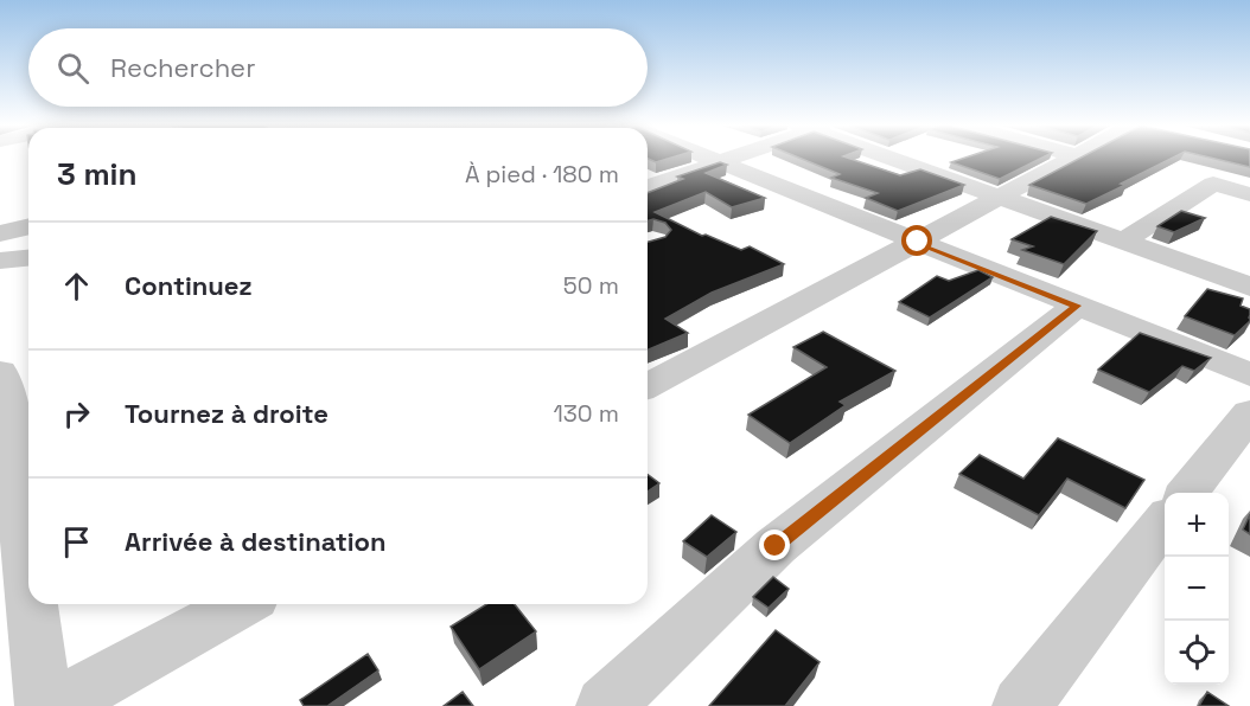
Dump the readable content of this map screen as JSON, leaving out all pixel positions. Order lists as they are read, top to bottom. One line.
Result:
{"page":{"search":"Rechercher","heading":["3 min","À pied · 180 m"],"list":[["Continuez","50 m"],["Tournez à droite","130 m"],"Arrivée à destination"],"map_buttons":["+","−"]}}
